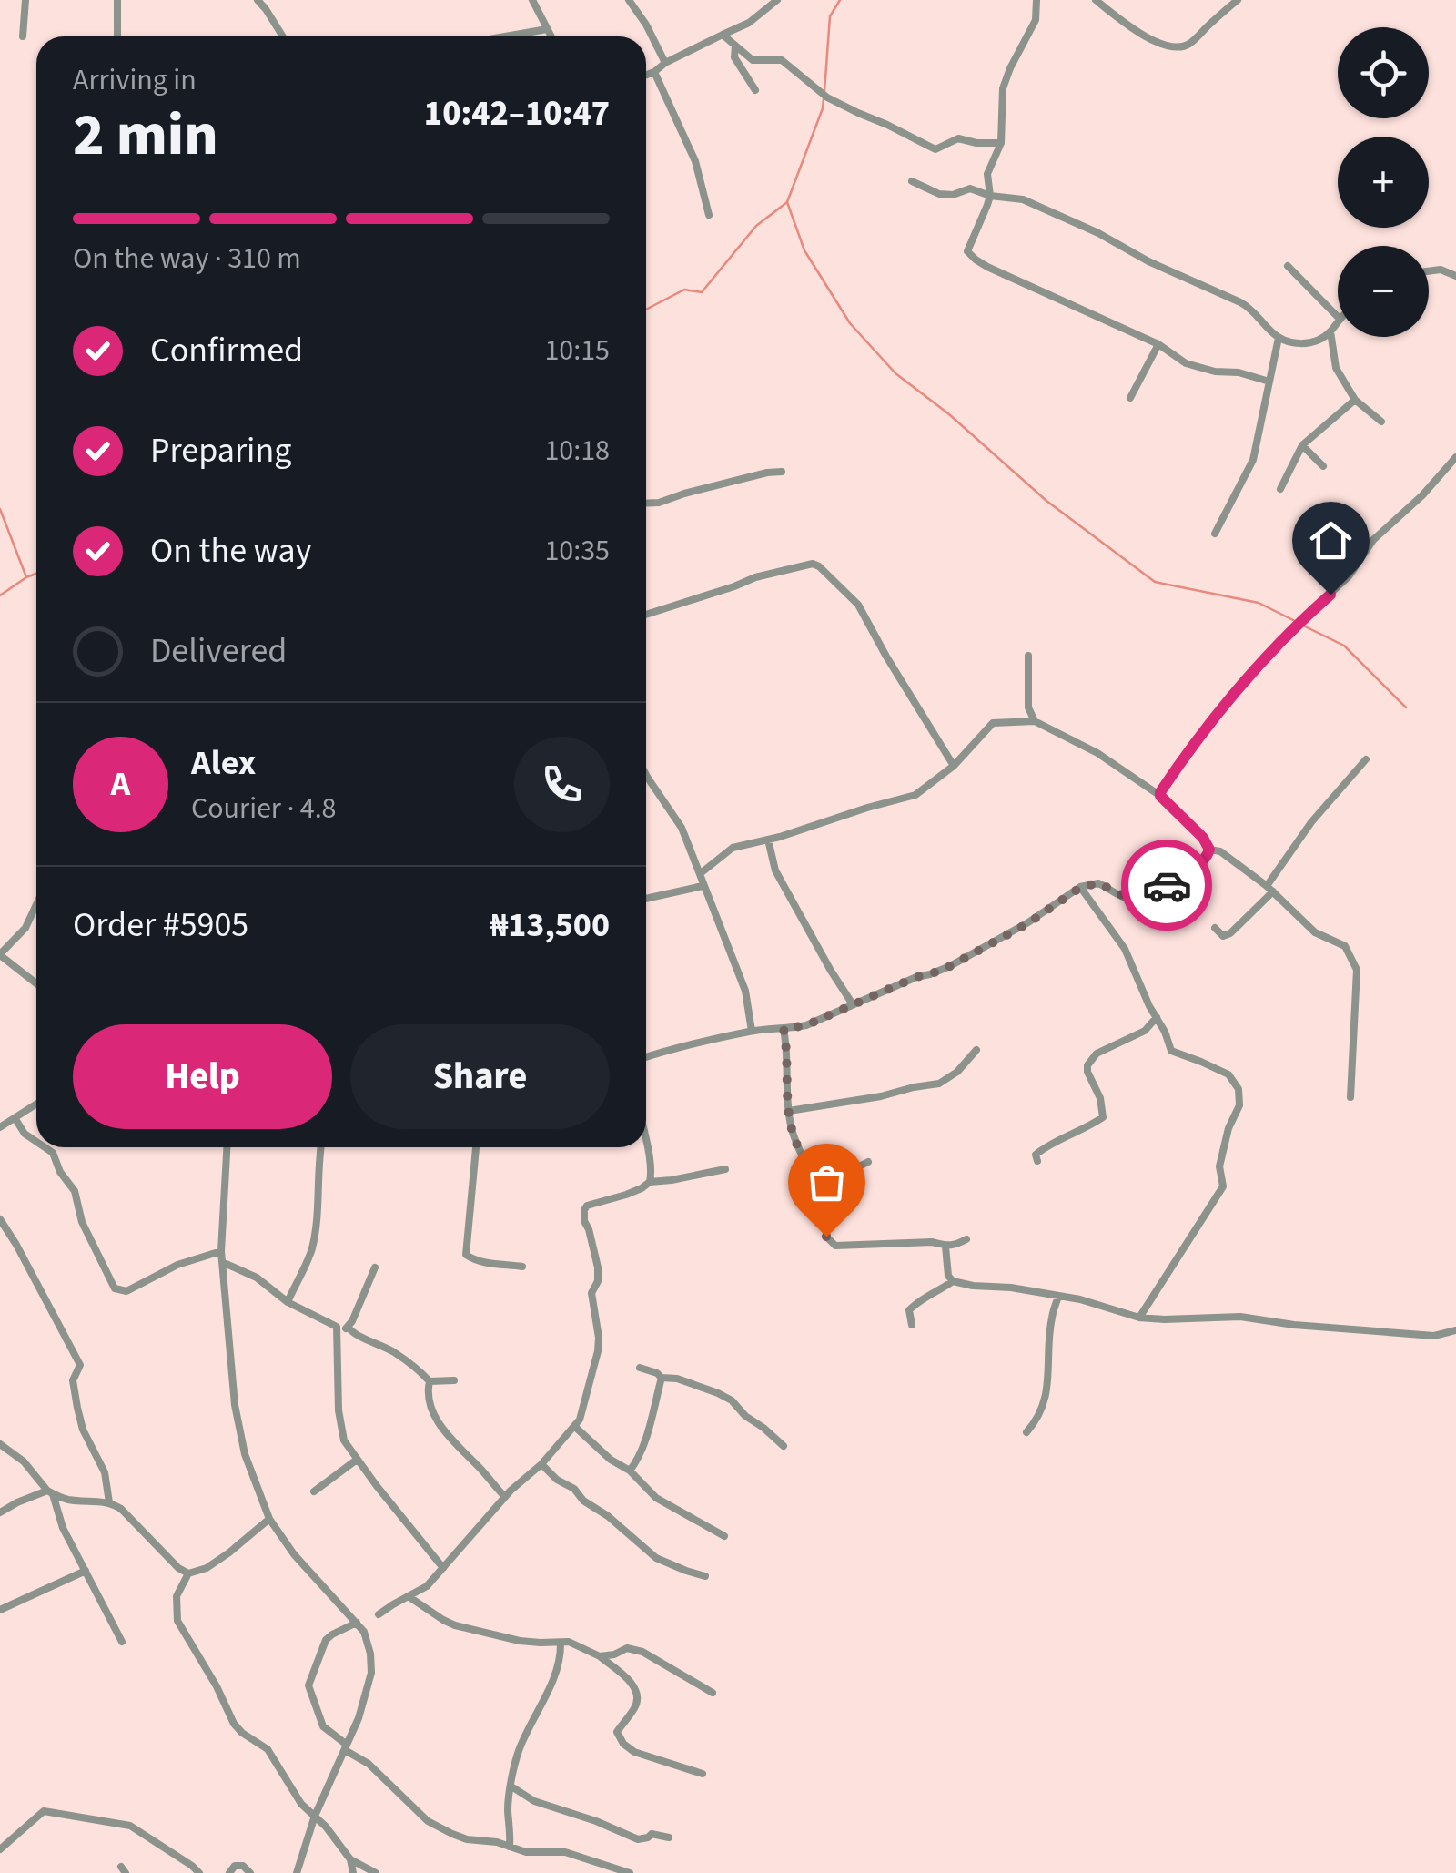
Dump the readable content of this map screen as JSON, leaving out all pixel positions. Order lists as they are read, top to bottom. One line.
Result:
{"page":{"map_buttons":["+","−"],"heading":["2 min","Arriving in","10:42–10:47"],"panel":["Alex","Courier · 4.8","Order #5905","₦13,500"],"bar":"On the way · 310 m","list":[["Confirmed","10:15"],["Preparing","10:18"],["On the way","10:35"],"Delivered"],"round":"A","buttons":["Help","Share"]}}
